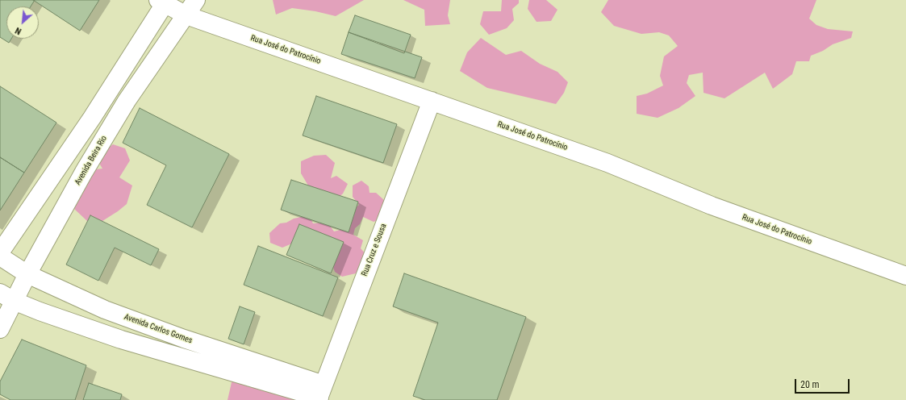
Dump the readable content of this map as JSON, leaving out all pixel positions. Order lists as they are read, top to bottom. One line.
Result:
{"streets":{"street":["Rua José do Patrocínio","Avenida Beira Rio","Rua Cruz e Sousa","Avenida Carlos Gomes"]},"crossings":[["Rua José do Patrocínio","Avenida Beira Rio"],["Rua José do Patrocínio","Rua Cruz e Sousa"],["Avenida Beira Rio","Avenida Carlos Gomes"],["Rua Cruz e Sousa","Avenida Carlos Gomes"]],"scale_bar":"20 m","north":"bottom left"}
